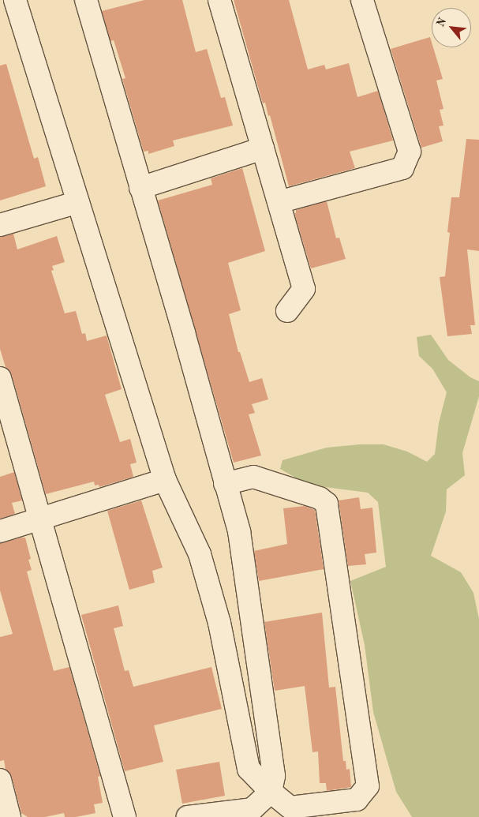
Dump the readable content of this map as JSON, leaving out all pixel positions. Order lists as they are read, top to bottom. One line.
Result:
{"north":"top left"}
